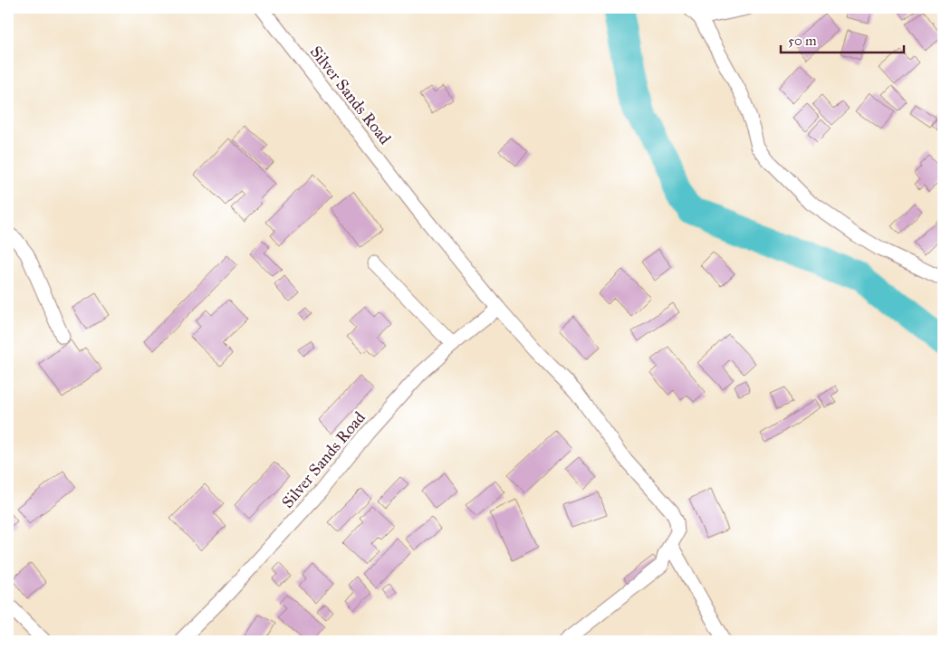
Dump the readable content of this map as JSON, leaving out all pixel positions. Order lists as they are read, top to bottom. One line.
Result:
{"streets":{"street":["Silver Sands Road"]},"scale_bar":"50 m"}
